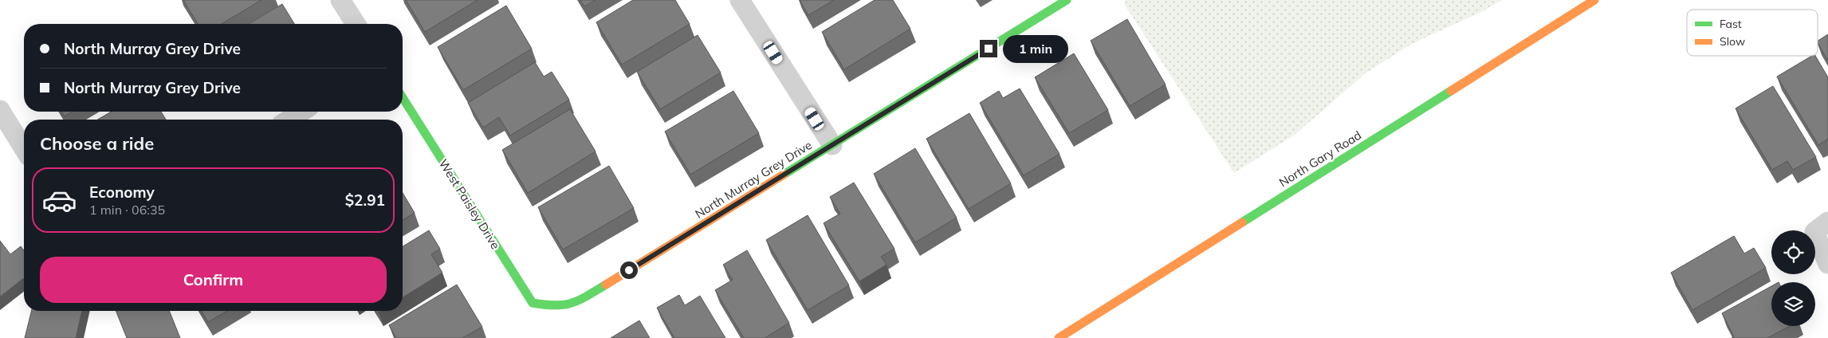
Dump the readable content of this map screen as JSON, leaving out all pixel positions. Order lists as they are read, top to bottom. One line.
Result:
{"streets":{"street":["North Gary Road","North Murray Grey Drive","West Paisley Drive"]},"crossings":[["North Murray Grey Drive","West Paisley Drive"]],"legend":["Fast","Slow"],"page":{"banner":["North Murray Grey Drive","North Murray Grey Drive"],"bubble":"1 min","heading":"Choose a ride","list":[{"name":"Economy","note":"1 min · 06:35","value":"$2.91"}],"buttons":"Confirm"}}
